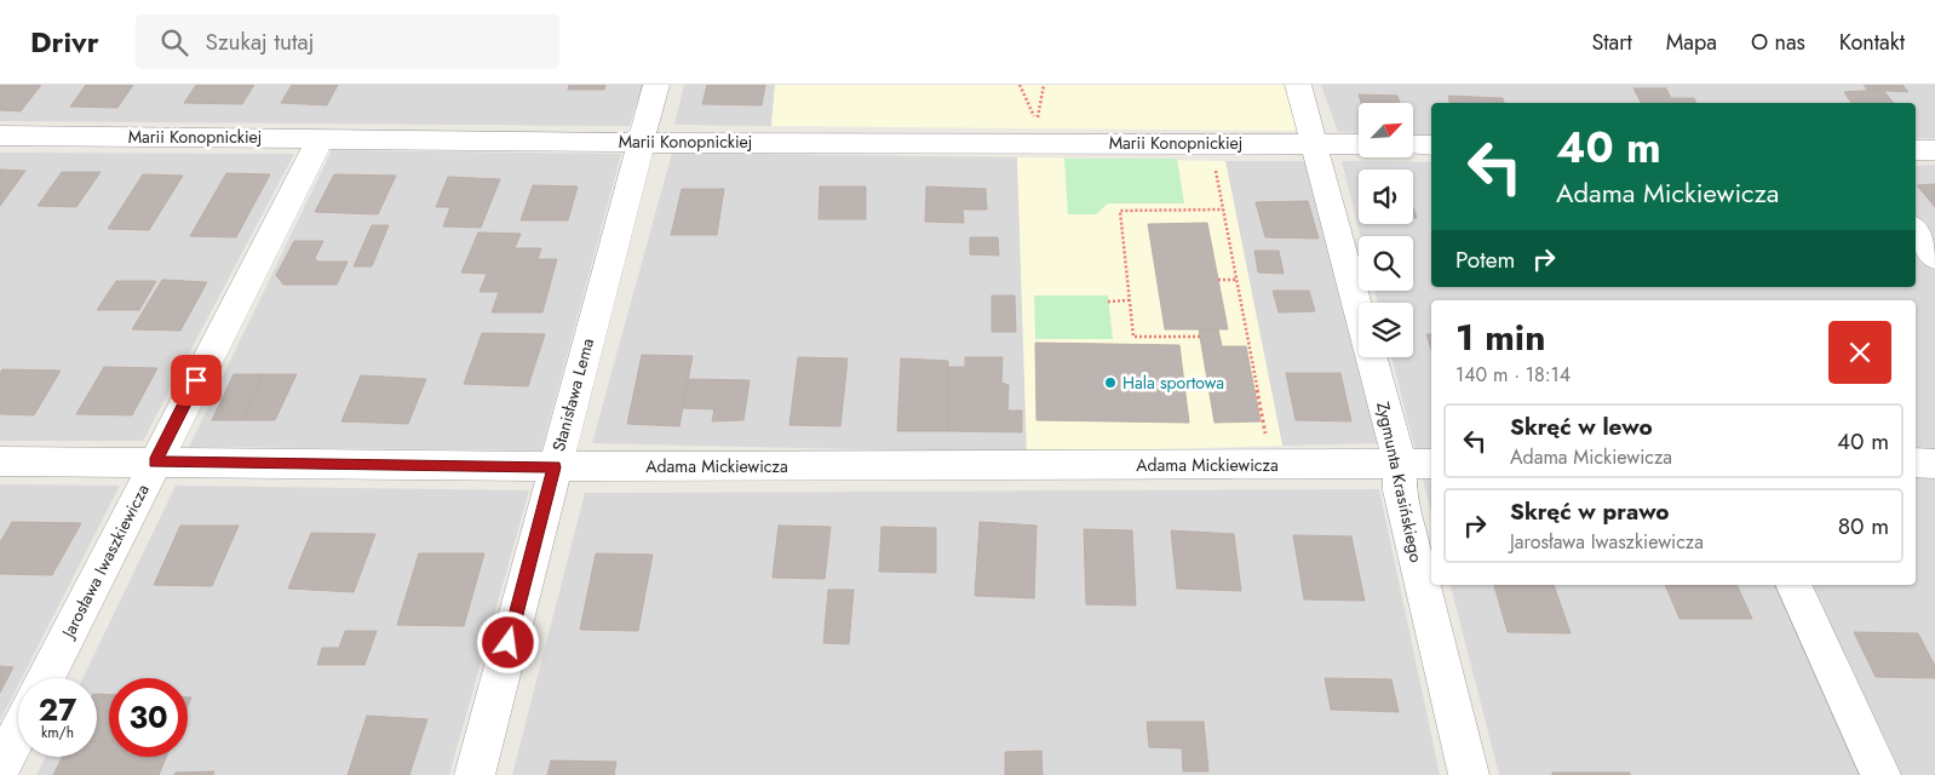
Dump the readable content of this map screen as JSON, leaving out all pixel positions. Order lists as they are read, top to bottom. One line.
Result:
{"streets":{"street":["Marii Konopnickiej","Stanisława Lema","Adama Mickiewicza","Zygmunta Krasińskiego","Jarosława Iwaszkiewicza"]},"crossings":[["Marii Konopnickiej","Stanisława Lema"],["Marii Konopnickiej","Zygmunta Krasińskiego"],["Marii Konopnickiej","Jarosława Iwaszkiewicza"],["Stanisława Lema","Adama Mickiewicza"],["Adama Mickiewicza","Zygmunta Krasińskiego"],["Adama Mickiewicza","Jarosława Iwaszkiewicza"]],"places":["Hala sportowa"],"north":"top right","page":{"header":"Drivr","search":"Szukaj tutaj","nav":["Start","Mapa","O nas","Kontakt"],"turn":["40 m","Adama Mickiewicza"],"then":"Potem","heading":["1 min","140 m · 18:14"],"list":[{"name":"Skręć w lewo","note":"Adama Mickiewicza","value":"40 m"},{"name":"Skręć w prawo","note":"Jarosława Iwaszkiewicza","value":"80 m"}],"speed":"27 km/h","limit":"30"}}
